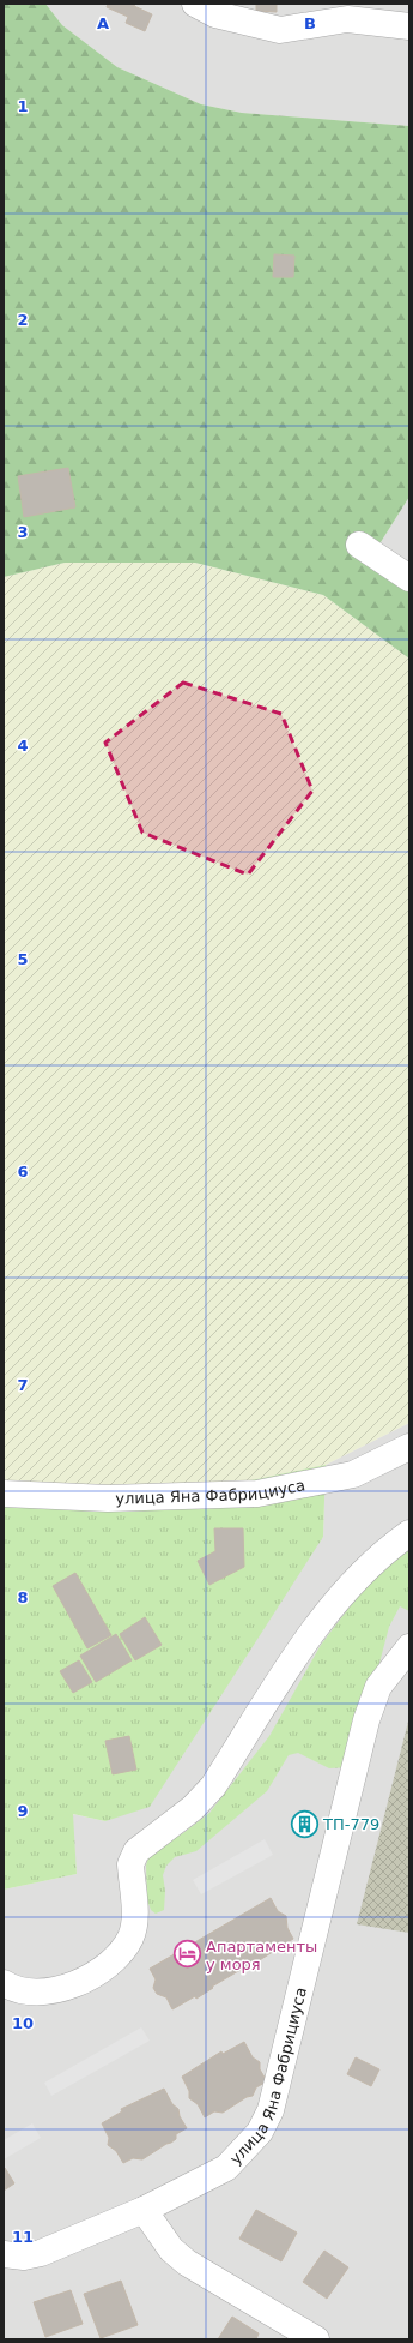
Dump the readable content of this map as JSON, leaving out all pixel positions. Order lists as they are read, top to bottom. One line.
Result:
{"streets":{"street":["улица Яна Фабрициуса"]},"places":{"building":["ТП-779"],"hotel":["Апартаменты у моря"]},"grid":{"columns":["A","B"],"rows":["1","2","3","4","5","6","7","8","9","10","11"]}}
